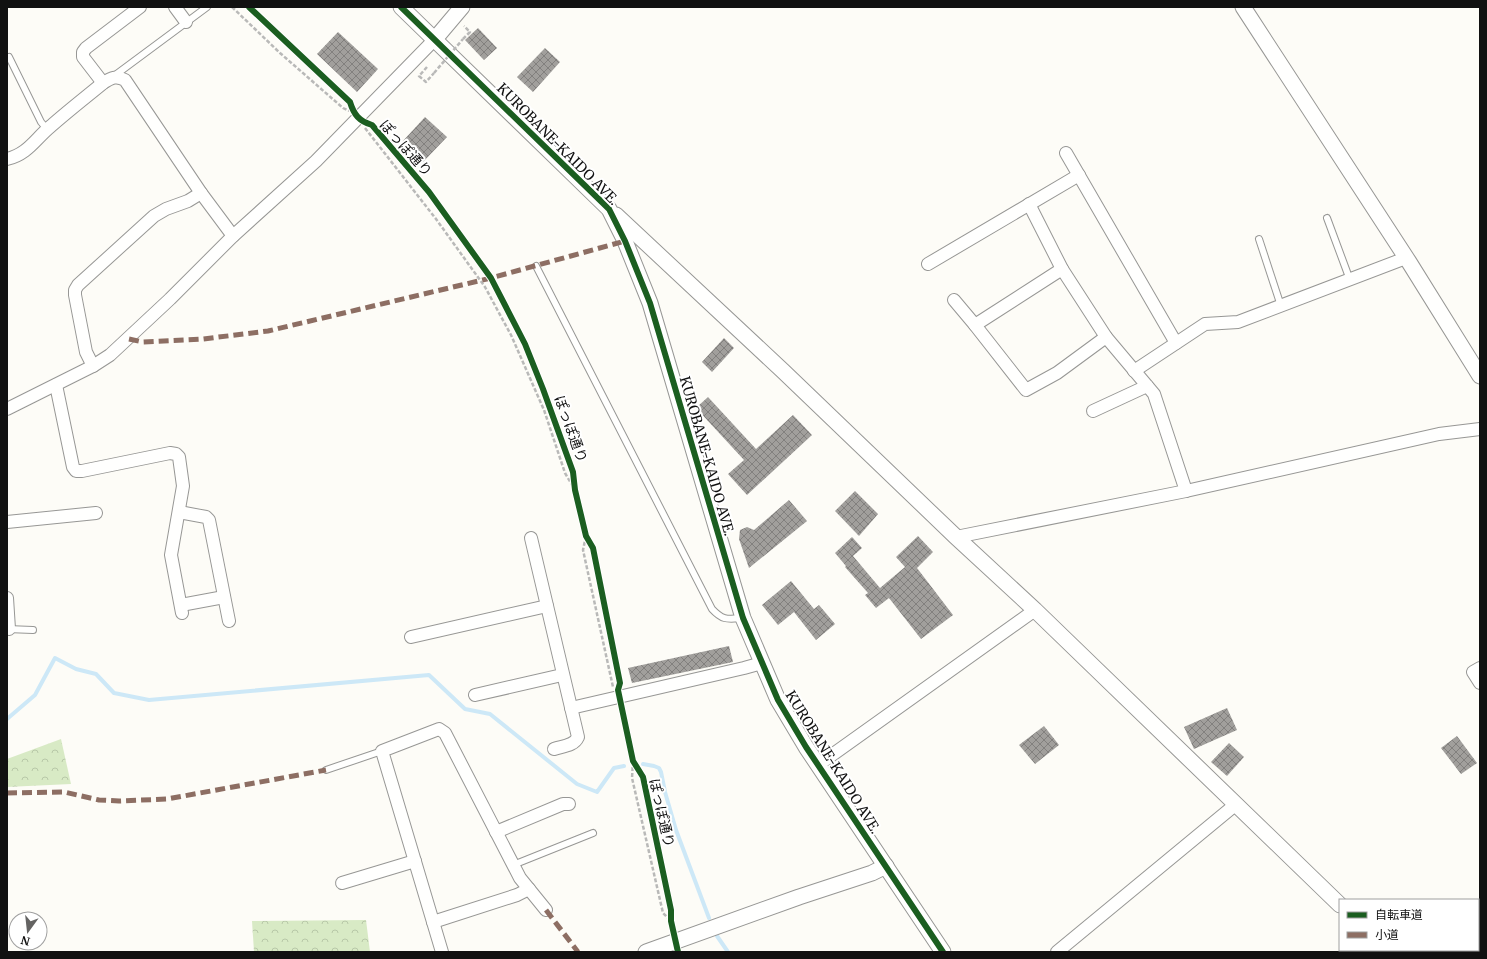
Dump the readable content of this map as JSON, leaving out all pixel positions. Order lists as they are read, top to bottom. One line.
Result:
{"streets":{"street":["KUROBANE-KAIDO AVE."],"cycle path":["ぽっぽ通り"]},"legend":["自転車道","小道"],"north":"bottom"}
